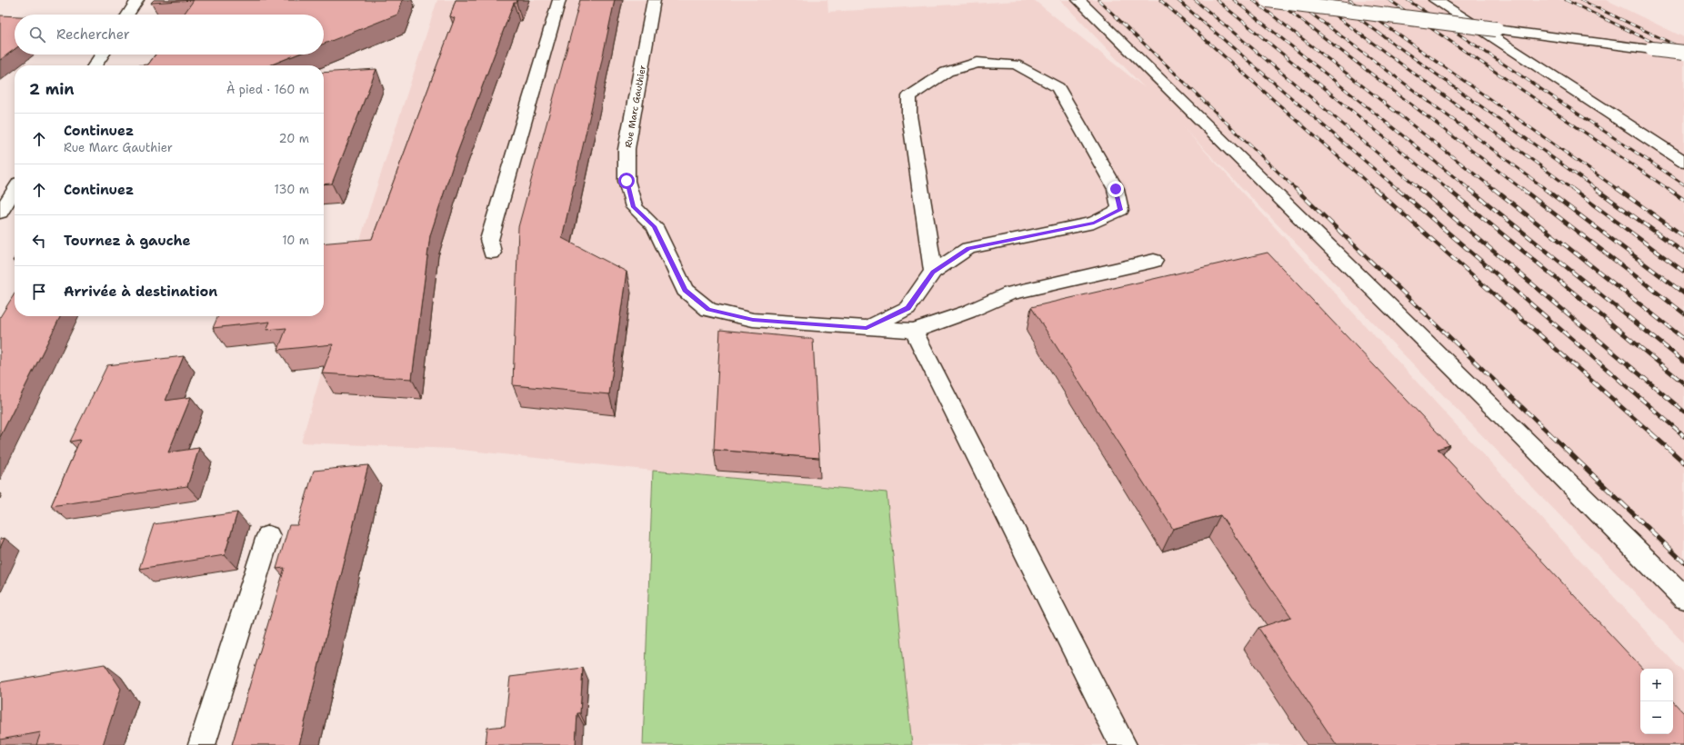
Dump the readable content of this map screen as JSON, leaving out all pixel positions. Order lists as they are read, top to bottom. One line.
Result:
{"streets":{"street":["Rue Marc Gauthier"]},"page":{"search":"Rechercher","heading":["2 min","À pied · 160 m"],"list":[["Continuez","Rue Marc Gauthier","20 m"],["Continuez","130 m"],["Tournez à gauche","10 m"],"Arrivée à destination"],"map_buttons":["+","−"]}}
